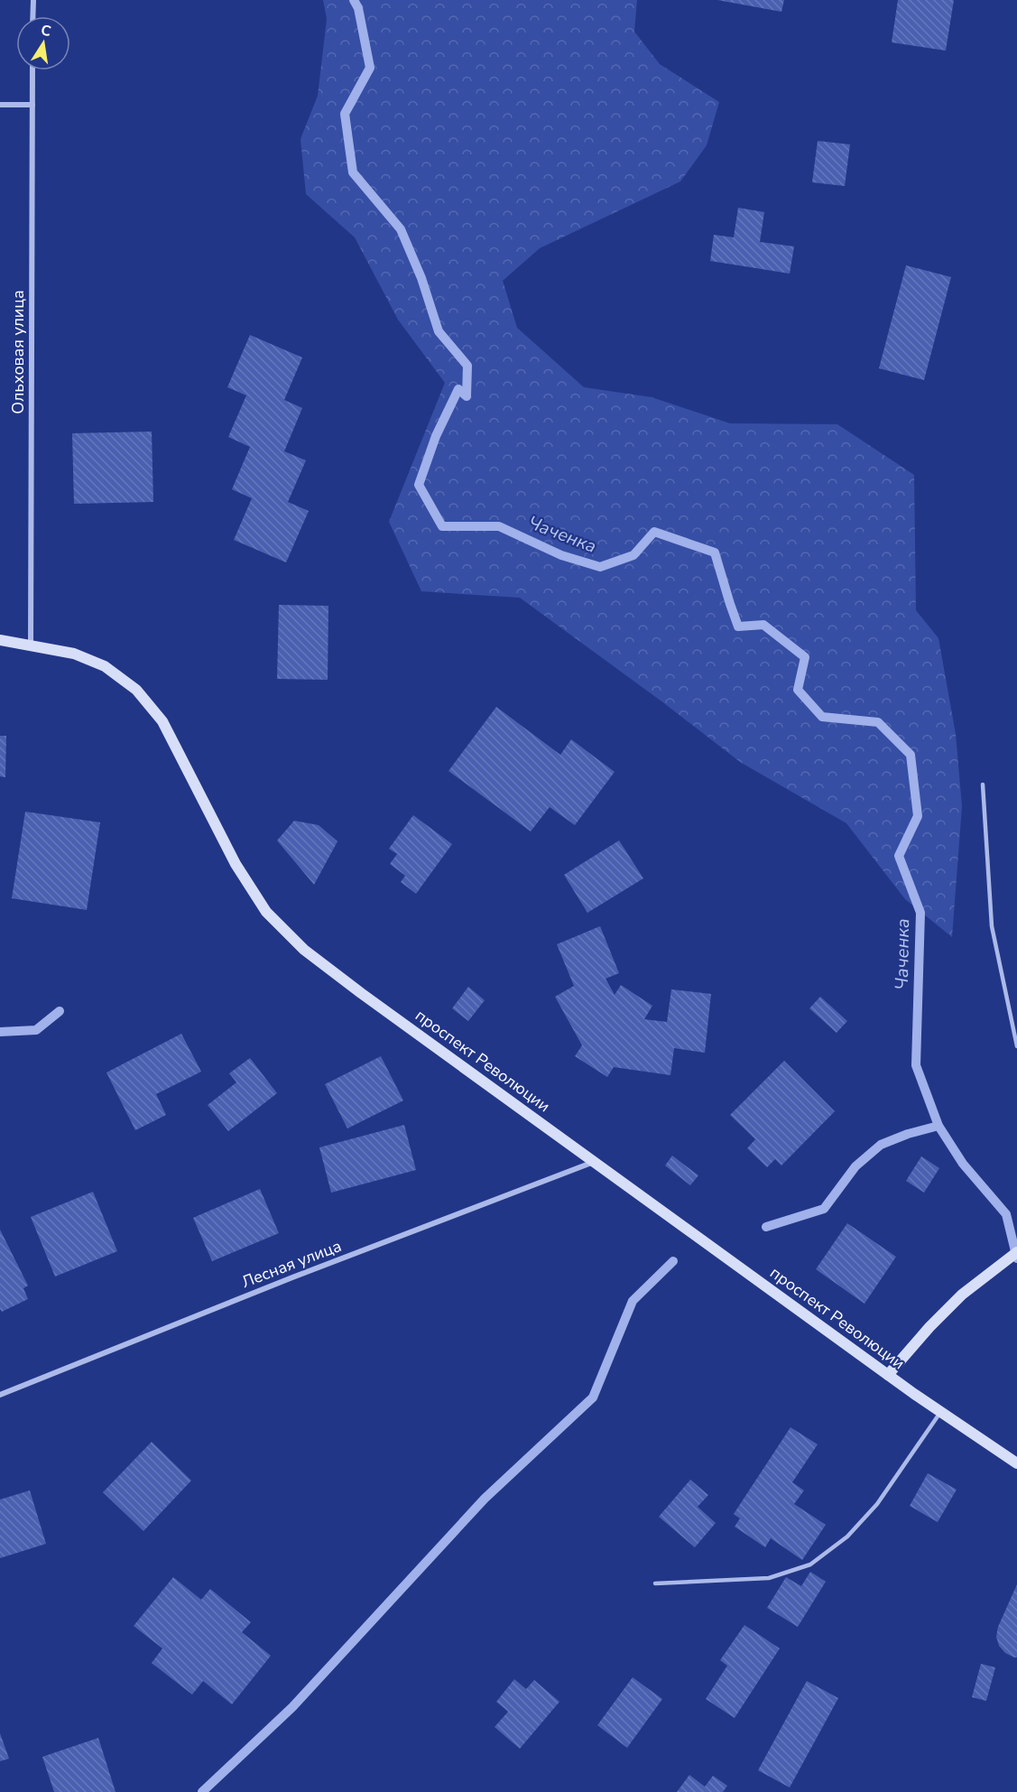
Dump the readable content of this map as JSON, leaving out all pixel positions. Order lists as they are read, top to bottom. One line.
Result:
{"streets":{"street":["Ольховая улица","проспект Революции","Лесная улица"]},"crossings":[["Ольховая улица","проспект Революции"],["проспект Революции","Лесная улица"]],"water":["Чаченка"],"north":"top"}
